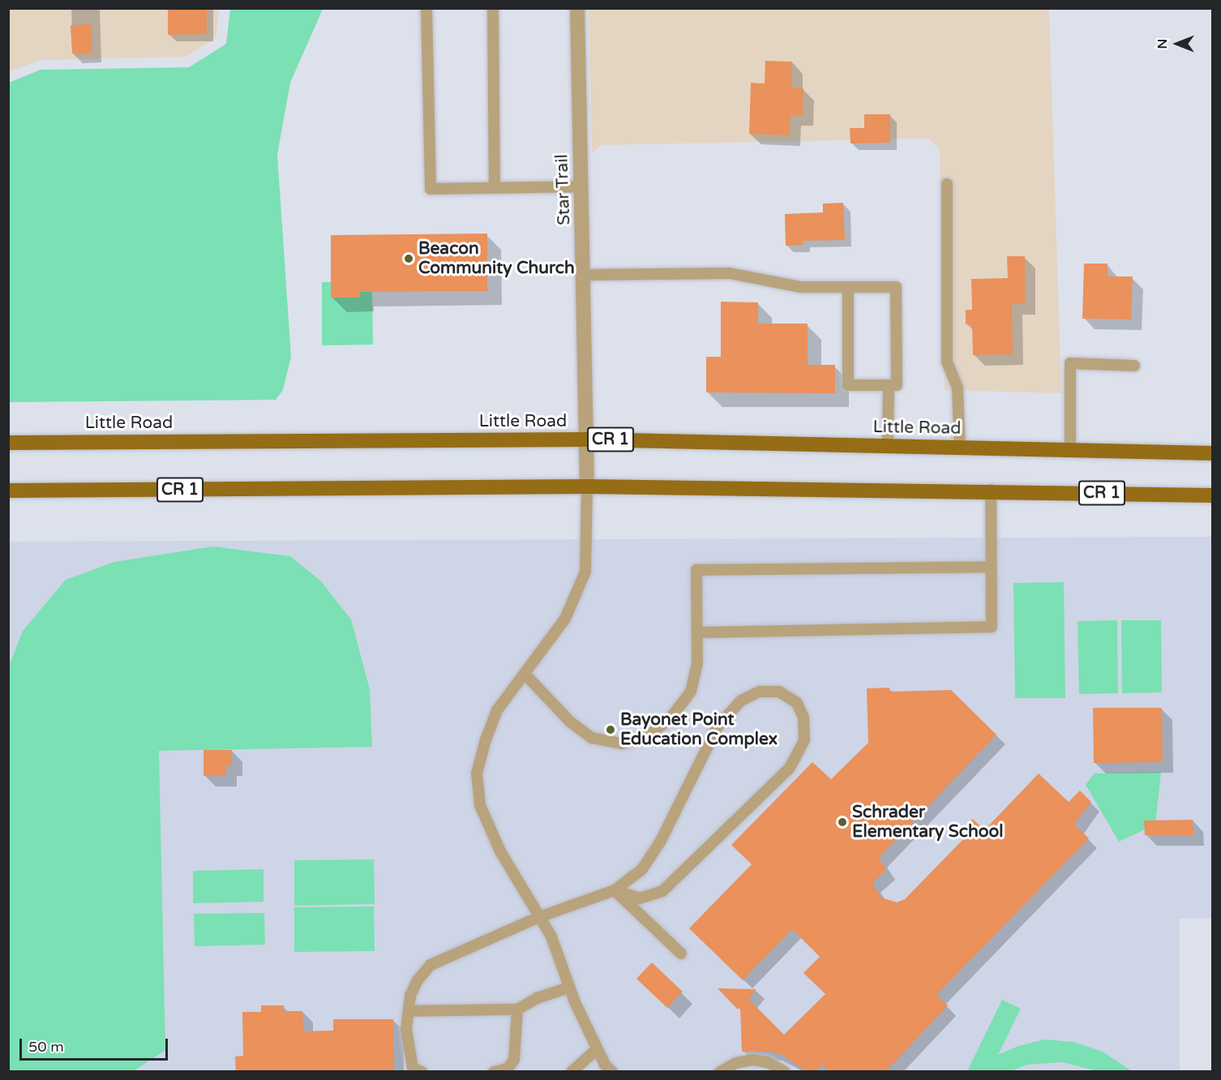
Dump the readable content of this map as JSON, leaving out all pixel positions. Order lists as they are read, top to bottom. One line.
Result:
{"streets":{"main road":["Little Road","CR 1"],"street":["Star Trail"]},"crossings":[["Star Trail","Little Road"],["Star Trail","CR 1"]],"places":["Beacon Community Church","Bayonet Point Education Complex","Schrader Elementary School"],"scale_bar":"50 m","north":"left"}
